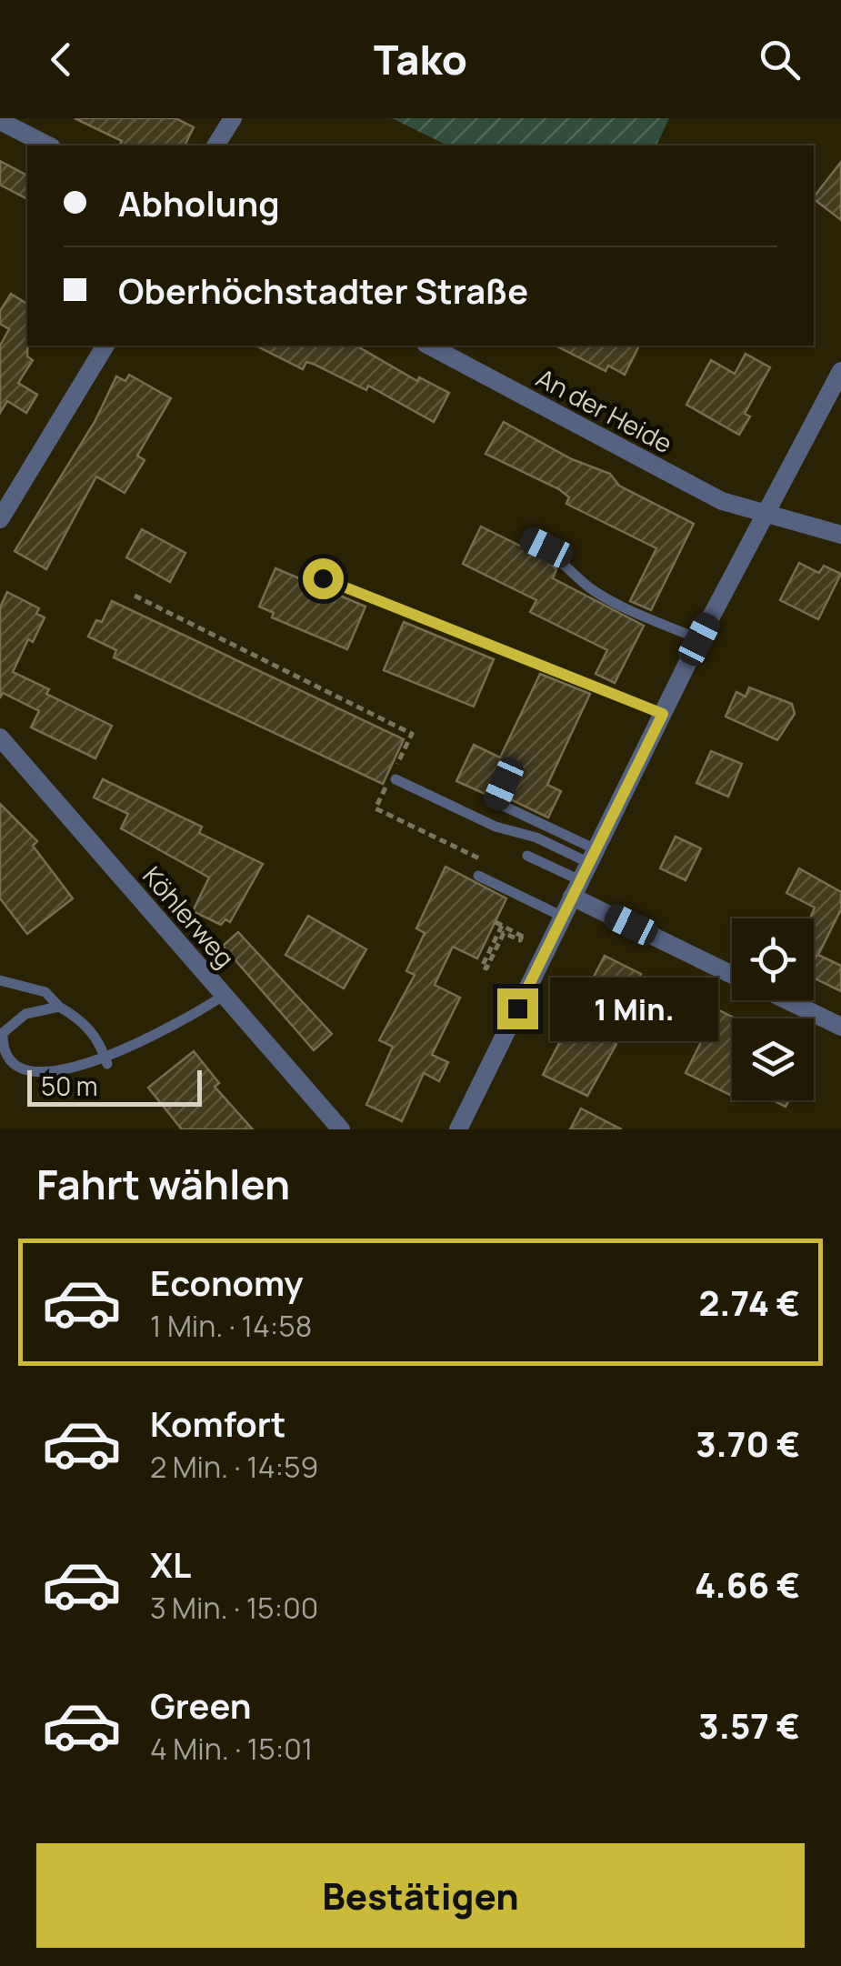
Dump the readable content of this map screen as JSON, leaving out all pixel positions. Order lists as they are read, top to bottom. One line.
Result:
{"streets":{"street":["An der Heide","Köhlerweg"]},"scale_bar":"50 m","page":{"header":"Tako","banner":["Abholung","Oberhöchstadter Straße"],"bubble":"1 Min.","scale":"50 m","heading":"Fahrt wählen","list":[{"name":"Economy","note":"1 Min. · 14:58","value":"2.74 €"},{"name":"Komfort","note":"2 Min. · 14:59","value":"3.70 €"},{"name":"XL","note":"3 Min. · 15:00","value":"4.66 €"},{"name":"Green","note":"4 Min. · 15:01","value":"3.57 €"}],"buttons":"Bestätigen"}}
